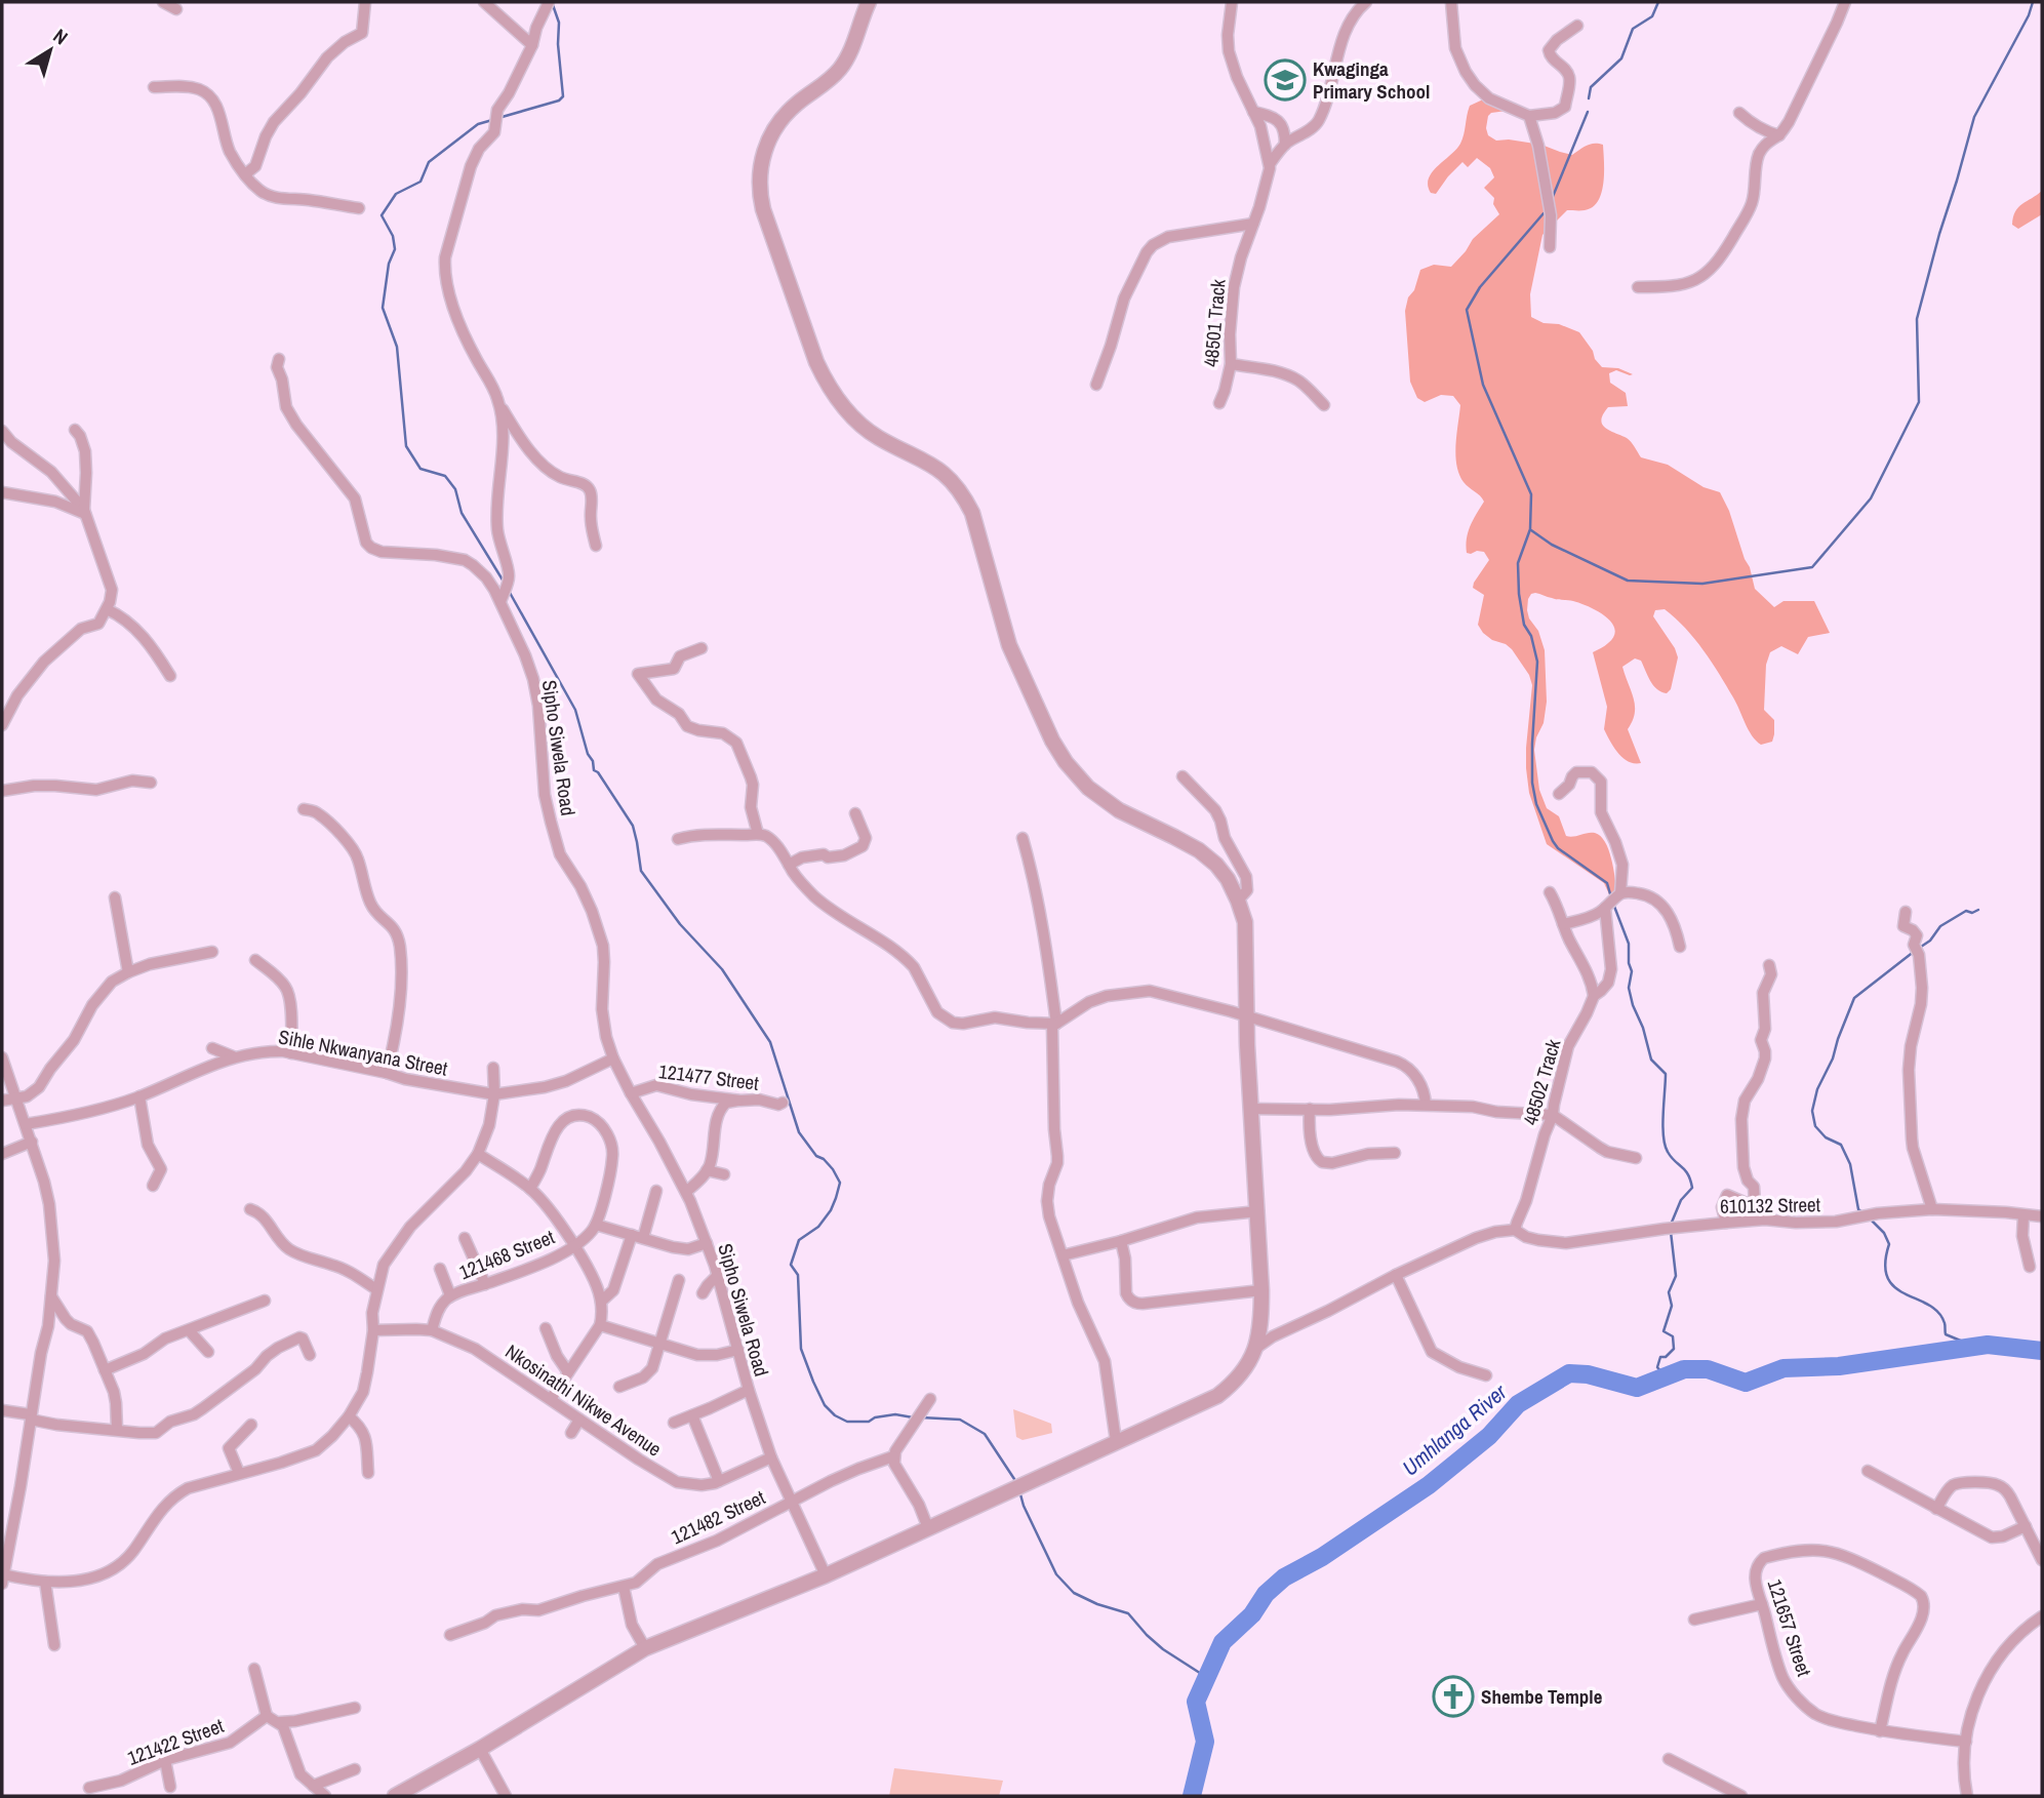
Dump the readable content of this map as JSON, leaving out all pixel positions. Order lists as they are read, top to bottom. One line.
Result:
{"streets":{"street":["48501 Track","Sipho Siwela Road","Sihle Nkwanyana Street","121477 Street","48502 Track","610132 Street","121468 Street","Nkosinathi Nikwe Avenue","121482 Street","121657 Street","121422 Street"]},"crossings":[["Sipho Siwela Road","Sihle Nkwanyana Street"],["Sipho Siwela Road","121477 Street"],["Sipho Siwela Road","Nkosinathi Nikwe Avenue"],["Sipho Siwela Road","121482 Street"],["48502 Track","610132 Street"],["121468 Street","Nkosinathi Nikwe Avenue"]],"water":["Umhlanga River"],"places":{"school or university":["Kwaginga Primary School"],"church":["Shembe Temple"]},"north":"top right"}
